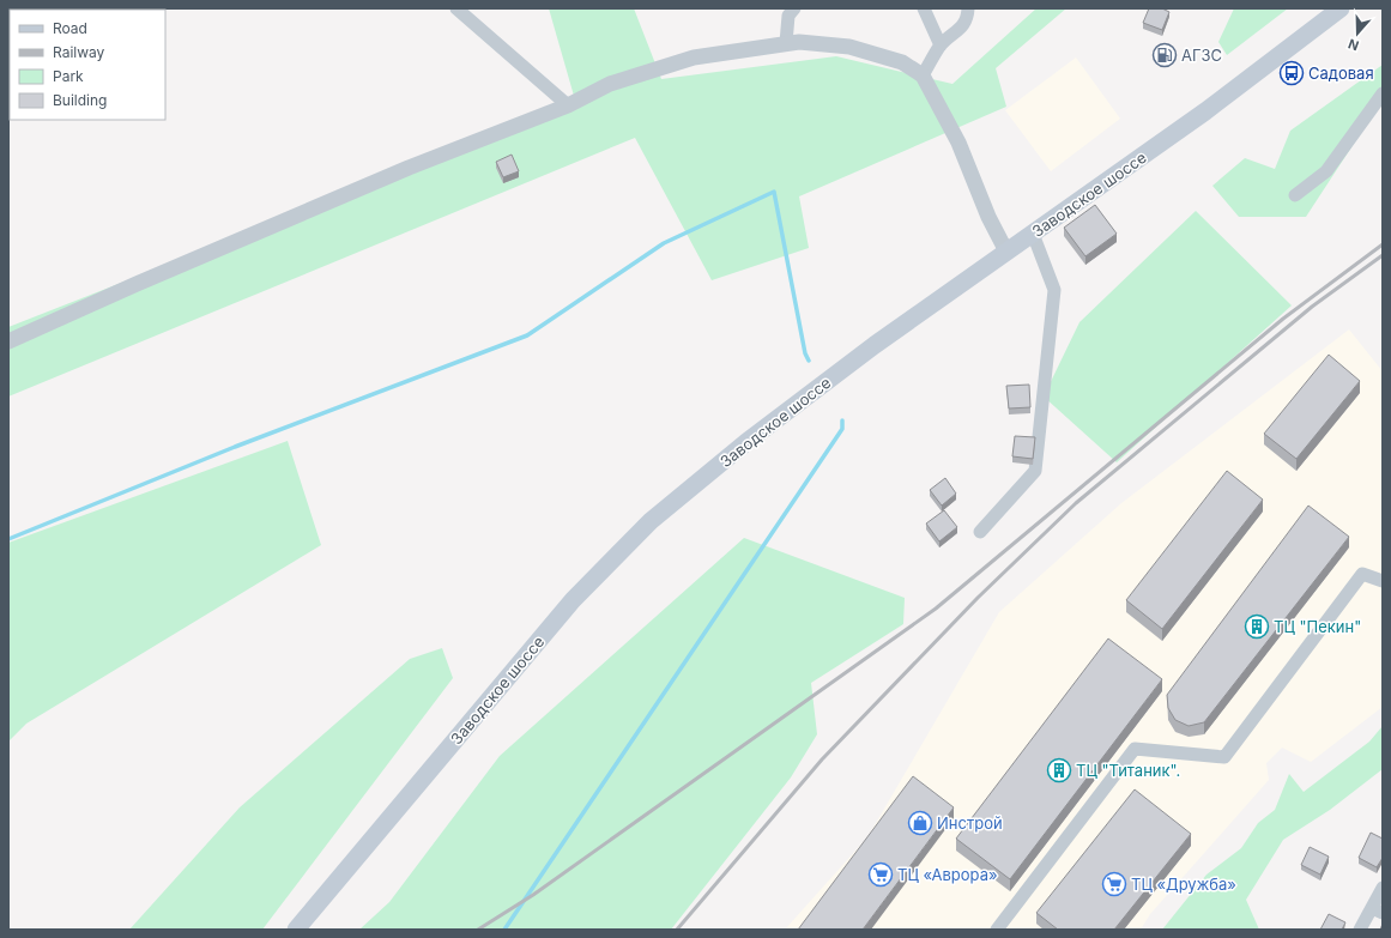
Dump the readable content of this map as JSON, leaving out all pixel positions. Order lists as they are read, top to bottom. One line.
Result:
{"streets":{"main road":["Заводское шоссе"]},"places":{"fuel station":["АГЗС"],"bus stop":["Садовая"],"building":["ТЦ \"Пекин\"","ТЦ \"Титаник\"."],"shop":["Инстрой"],"supermarket":["ТЦ «Аврора»","ТЦ «Дружба»"]},"legend":["Road","Railway","Park","Building"],"north":"bottom"}
